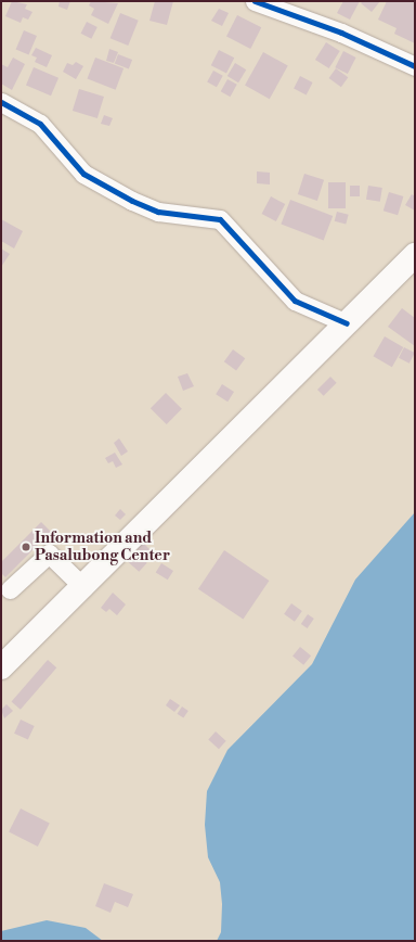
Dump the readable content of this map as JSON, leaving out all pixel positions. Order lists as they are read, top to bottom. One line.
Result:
{"places":["Information and Pasalubong Center"]}
